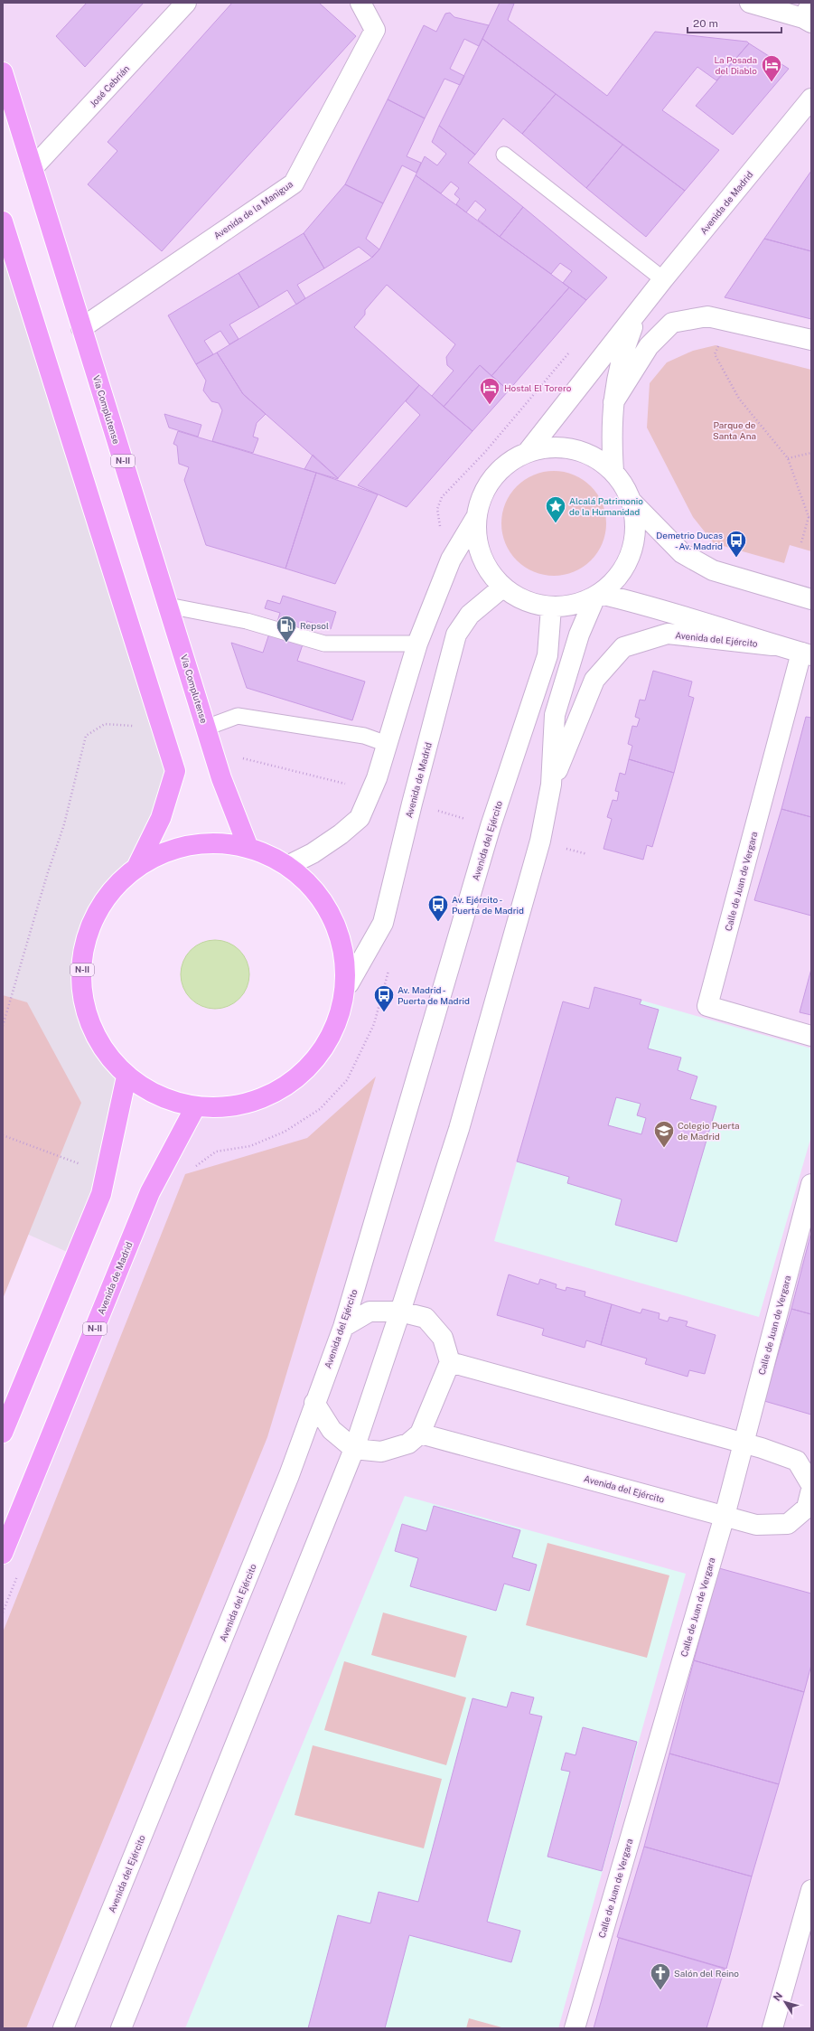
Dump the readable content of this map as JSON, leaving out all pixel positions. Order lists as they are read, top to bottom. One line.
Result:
{"streets":{"main road":["Avenida de Madrid","Vía Complutense","N-II"],"street":["José Cebrián","Avenida de la Manigua","Avenida del Ejército","Calle de Juan de Vergara"]},"crossings":[["José Cebrián","Vía Complutense"],["Avenida de Madrid","N-II"],["Avenida de la Manigua","Vía Complutense"],["Vía Complutense","N-II"],["Avenida del Ejército","Calle de Juan de Vergara"]],"parks":["Parque de Santa Ana"],"places":{"hotel":["La Posada del Diablo","Hostal El Torero"],"place":["Alcalá Patrimonio de la Humanidad"],"bus stop":["Demetrio Ducas - Av. Madrid","Av. Ejército - Puerta de Madrid","Av. Madrid - Puerta de Madrid"],"fuel station":["Repsol"],"school or university":["Colegio Puerta de Madrid"],"church":["Salón del Reino"]},"scale_bar":"20 m","north":"top left"}
